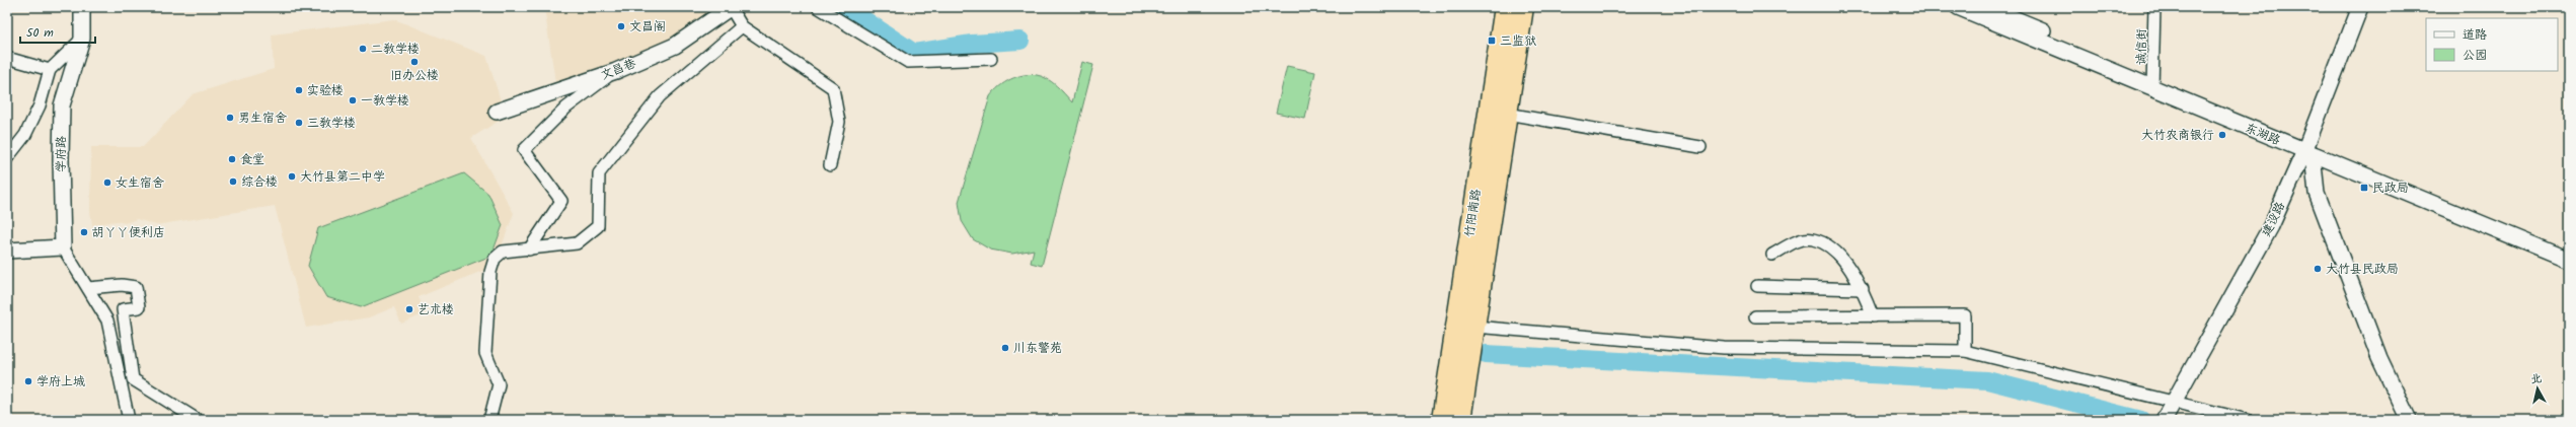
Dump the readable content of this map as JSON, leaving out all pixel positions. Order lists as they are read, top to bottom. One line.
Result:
{"streets":{"highway":["竹阳南路"],"street":["诚信街","文昌巷","东湖路","学府路","建设路"]},"crossings":[["诚信街","东湖路"],["东湖路","建设路"]],"places":{"other":["文昌阁","二教学楼","旧办公楼","实验楼","一教学楼","男生宿舍","三教学楼","大竹农商银行","食堂","大竹县第二中学","综合楼","女生宿舍","胡丫丫便利店","大竹县民政局","艺术楼","川东警苑","学府上城"],"transit":["三监狱","民政局"]},"legend":["道路","公园"],"scale_bar":"50 m","north":"top"}
